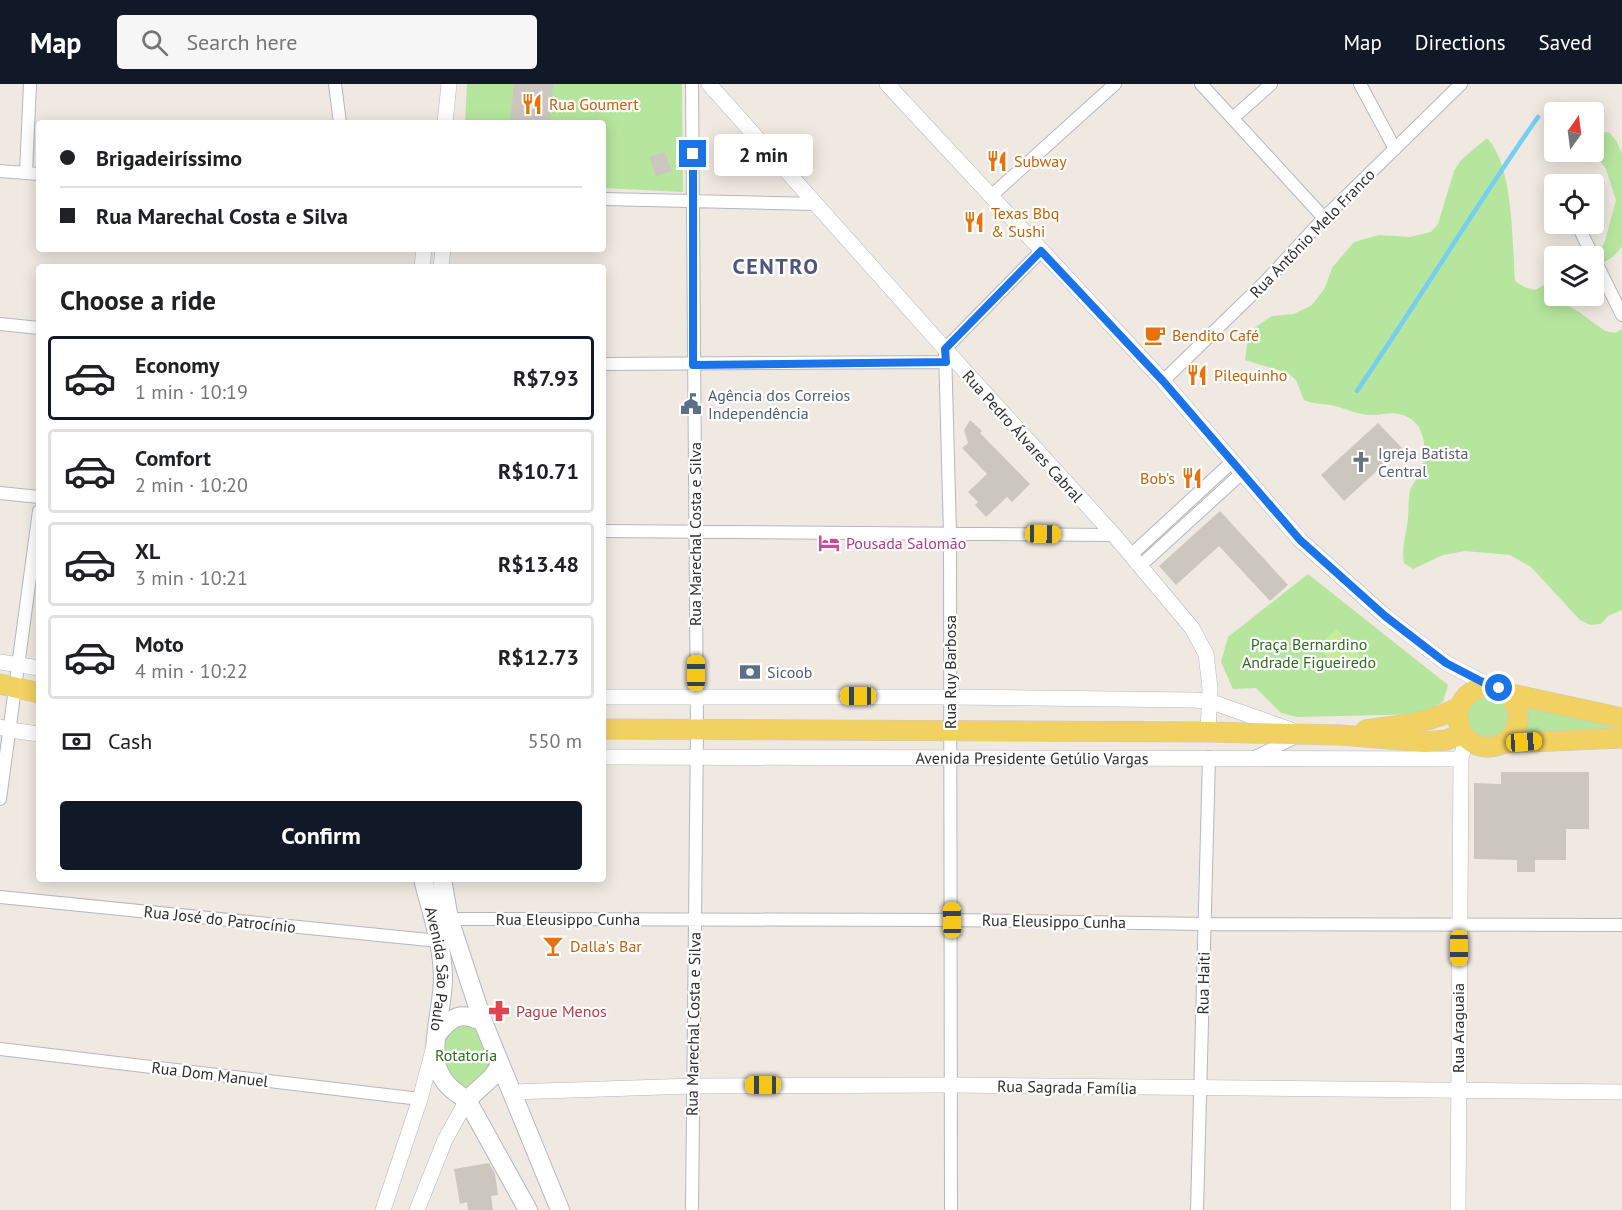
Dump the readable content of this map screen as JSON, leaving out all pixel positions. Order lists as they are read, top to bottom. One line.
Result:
{"streets":{"main road":["Avenida Presidente Getúlio Vargas","Avenida São Paulo"],"street":["Rua Antônio Melo Franco","Rua Pedro Álvares Cabral","Rua Marechal Costa e Silva","Rua Ruy Barbosa","Rua José do Patrocínio","Rua Eleusippo Cunha","Rua Haiti","Rua Araguaia","Rua Dom Manuel","Rua Sagrada Família"]},"crossings":[["Rua Pedro Álvares Cabral","Rua Ruy Barbosa"],["Rua Pedro Álvares Cabral","Avenida Presidente Getúlio Vargas"],["Rua Marechal Costa e Silva","Avenida Presidente Getúlio Vargas"],["Rua Marechal Costa e Silva","Rua Eleusippo Cunha"],["Rua Marechal Costa e Silva","Rua Sagrada Família"],["Rua Ruy Barbosa","Avenida Presidente Getúlio Vargas"],["Rua Ruy Barbosa","Rua Eleusippo Cunha"],["Rua Ruy Barbosa","Rua Sagrada Família"],["Avenida Presidente Getúlio Vargas","Rua Haiti"],["Avenida Presidente Getúlio Vargas","Rua Araguaia"],["Rua José do Patrocínio","Avenida São Paulo"],["Rua Eleusippo Cunha","Avenida São Paulo"],["Rua Eleusippo Cunha","Rua Haiti"],["Rua Eleusippo Cunha","Rua Araguaia"],["Avenida São Paulo","Rua Sagrada Família"],["Rua Haiti","Rua Sagrada Família"],["Rua Araguaia","Rua Sagrada Família"]],"districts":["CENTRO"],"parks":["Praça Bernardino Andrade Figueiredo","Rotatoria"],"places":{"restaurant":["Rua Goumert","Subway","Texas Bbq & Sushi","Pilequinho","Bob's"],"cafe":["Bendito Café"],"public building":["Agência dos Correios Independência"],"church":["Igreja Batista Central"],"hotel":["Pousada Salomão"],"bank":["Sicoob"],"bar":["Dalla's Bar"],"pharmacy":["Pague Menos"]},"north":"top","page":{"header":"Map","search":"Search here","nav":["Map","Directions","Saved"],"banner":["Brigadeiríssimo","Rua Marechal Costa e Silva"],"bubble":"2 min","heading":"Choose a ride","list":[{"name":"Economy","note":"1 min · 10:19","value":"R$7.93"},{"name":"Comfort","note":"2 min · 10:20","value":"R$10.71"},{"name":"XL","note":"3 min · 10:21","value":"R$13.48"},{"name":"Moto","note":"4 min · 10:22","value":"R$12.73"}],"pay":["Cash","550 m"],"buttons":"Confirm"}}
